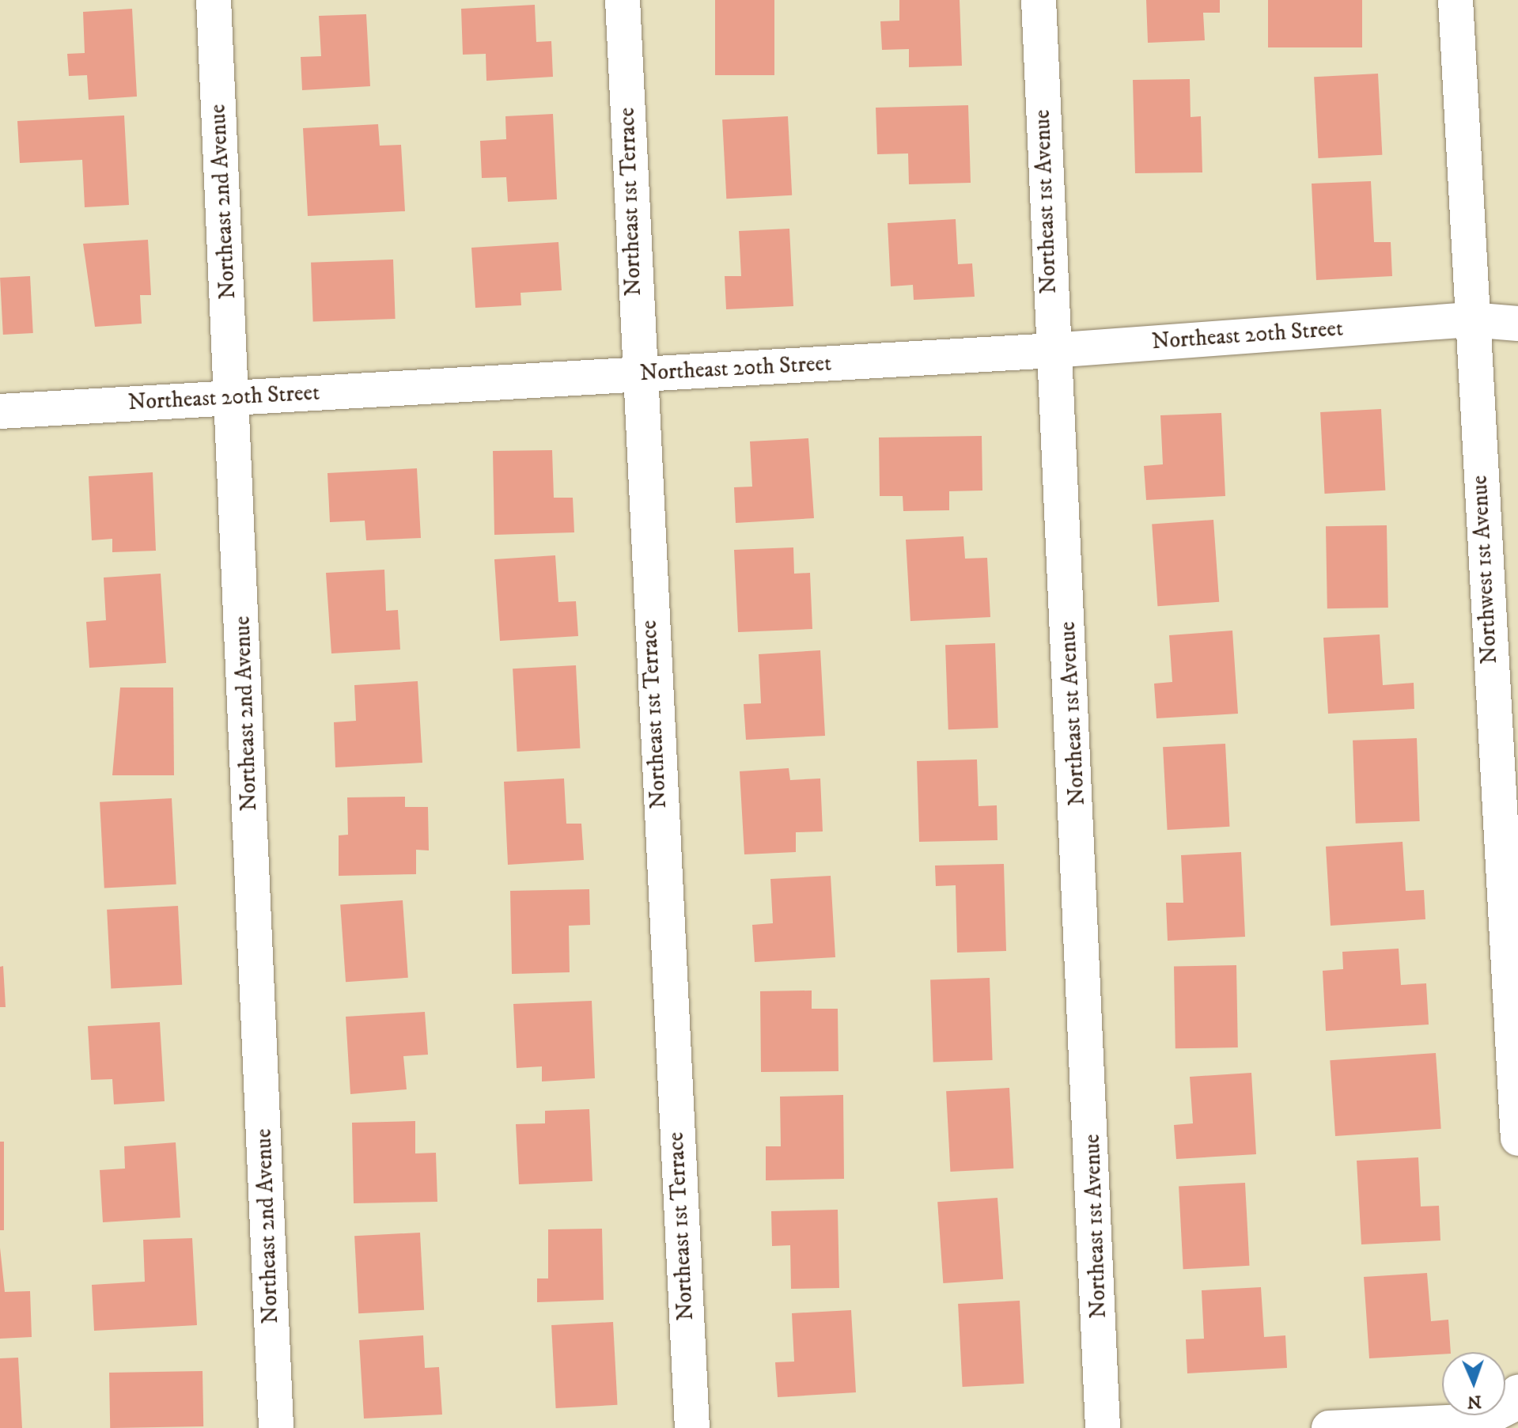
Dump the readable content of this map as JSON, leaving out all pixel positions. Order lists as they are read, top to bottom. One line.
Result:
{"streets":{"street":["Northeast 2nd Avenue","Northeast 1st Terrace","Northeast 1st Avenue","Northeast 20th Street","Northwest 1st Avenue"]},"crossings":[["Northeast 2nd Avenue","Northeast 20th Street"],["Northeast 1st Terrace","Northeast 20th Street"],["Northeast 1st Avenue","Northeast 20th Street"],["Northeast 20th Street","Northwest 1st Avenue"]],"north":"bottom"}
